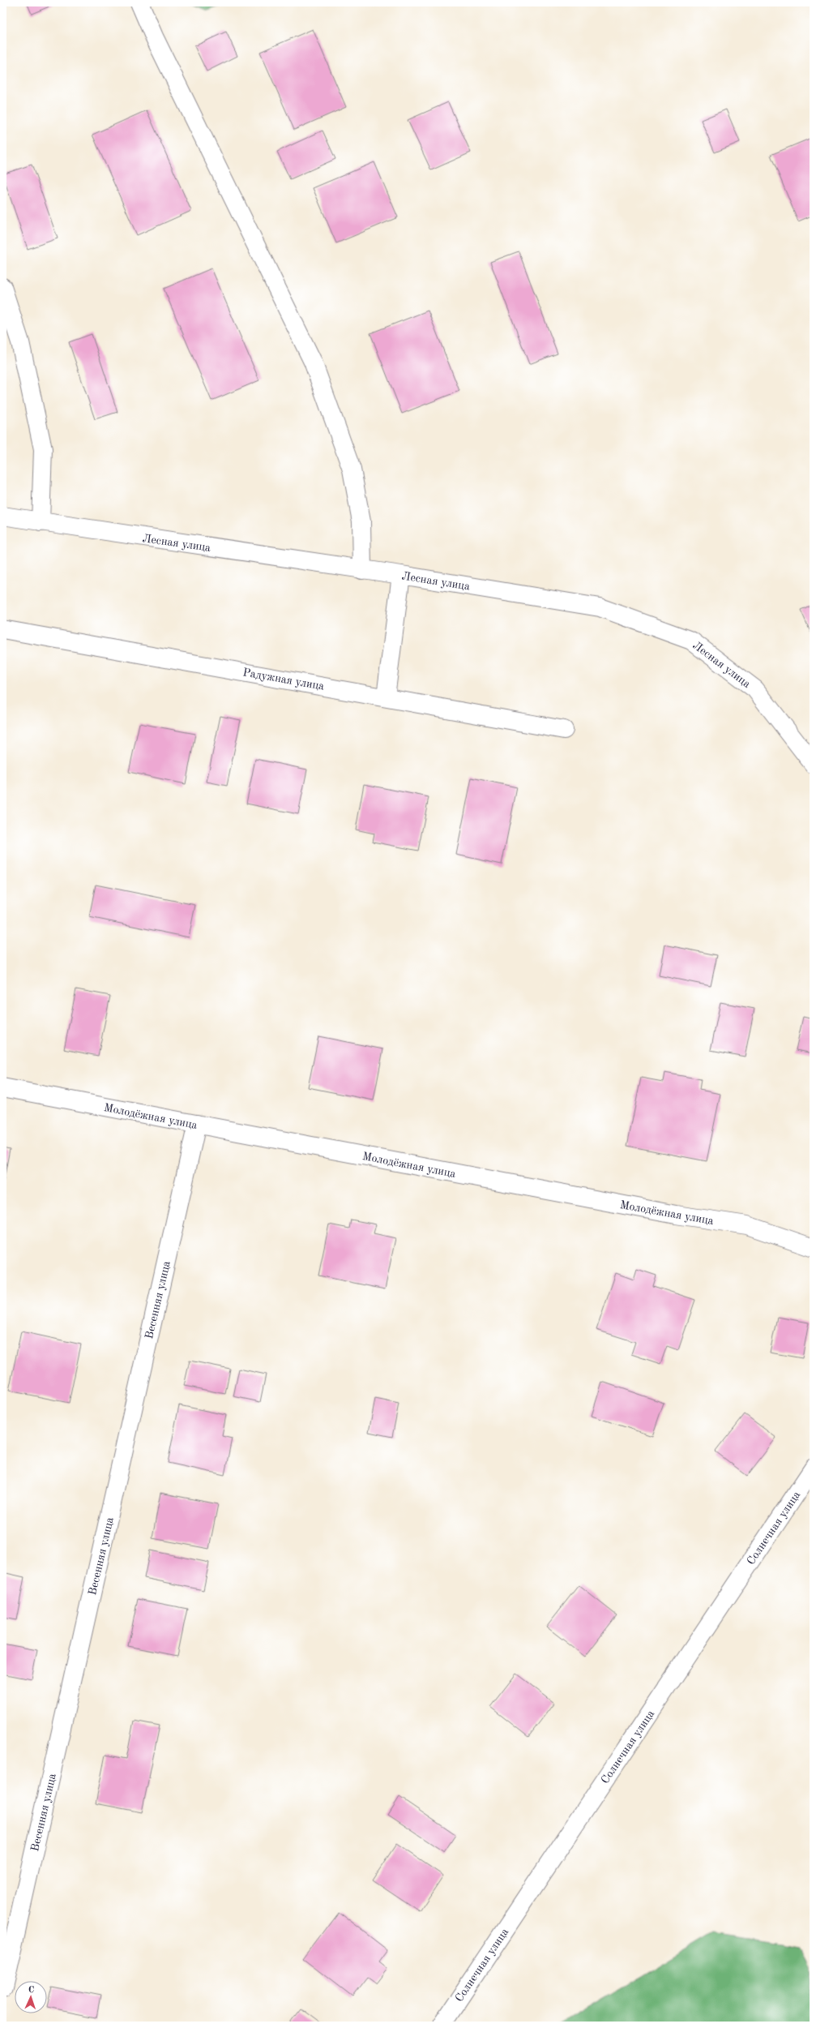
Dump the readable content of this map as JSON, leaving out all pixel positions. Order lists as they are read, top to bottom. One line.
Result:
{"streets":{"street":["Лесная улица","Радужная улица","Молодёжная улица","Весенняя улица","Солнечная улица"]},"crossings":[["Молодёжная улица","Весенняя улица"]],"north":"top"}
